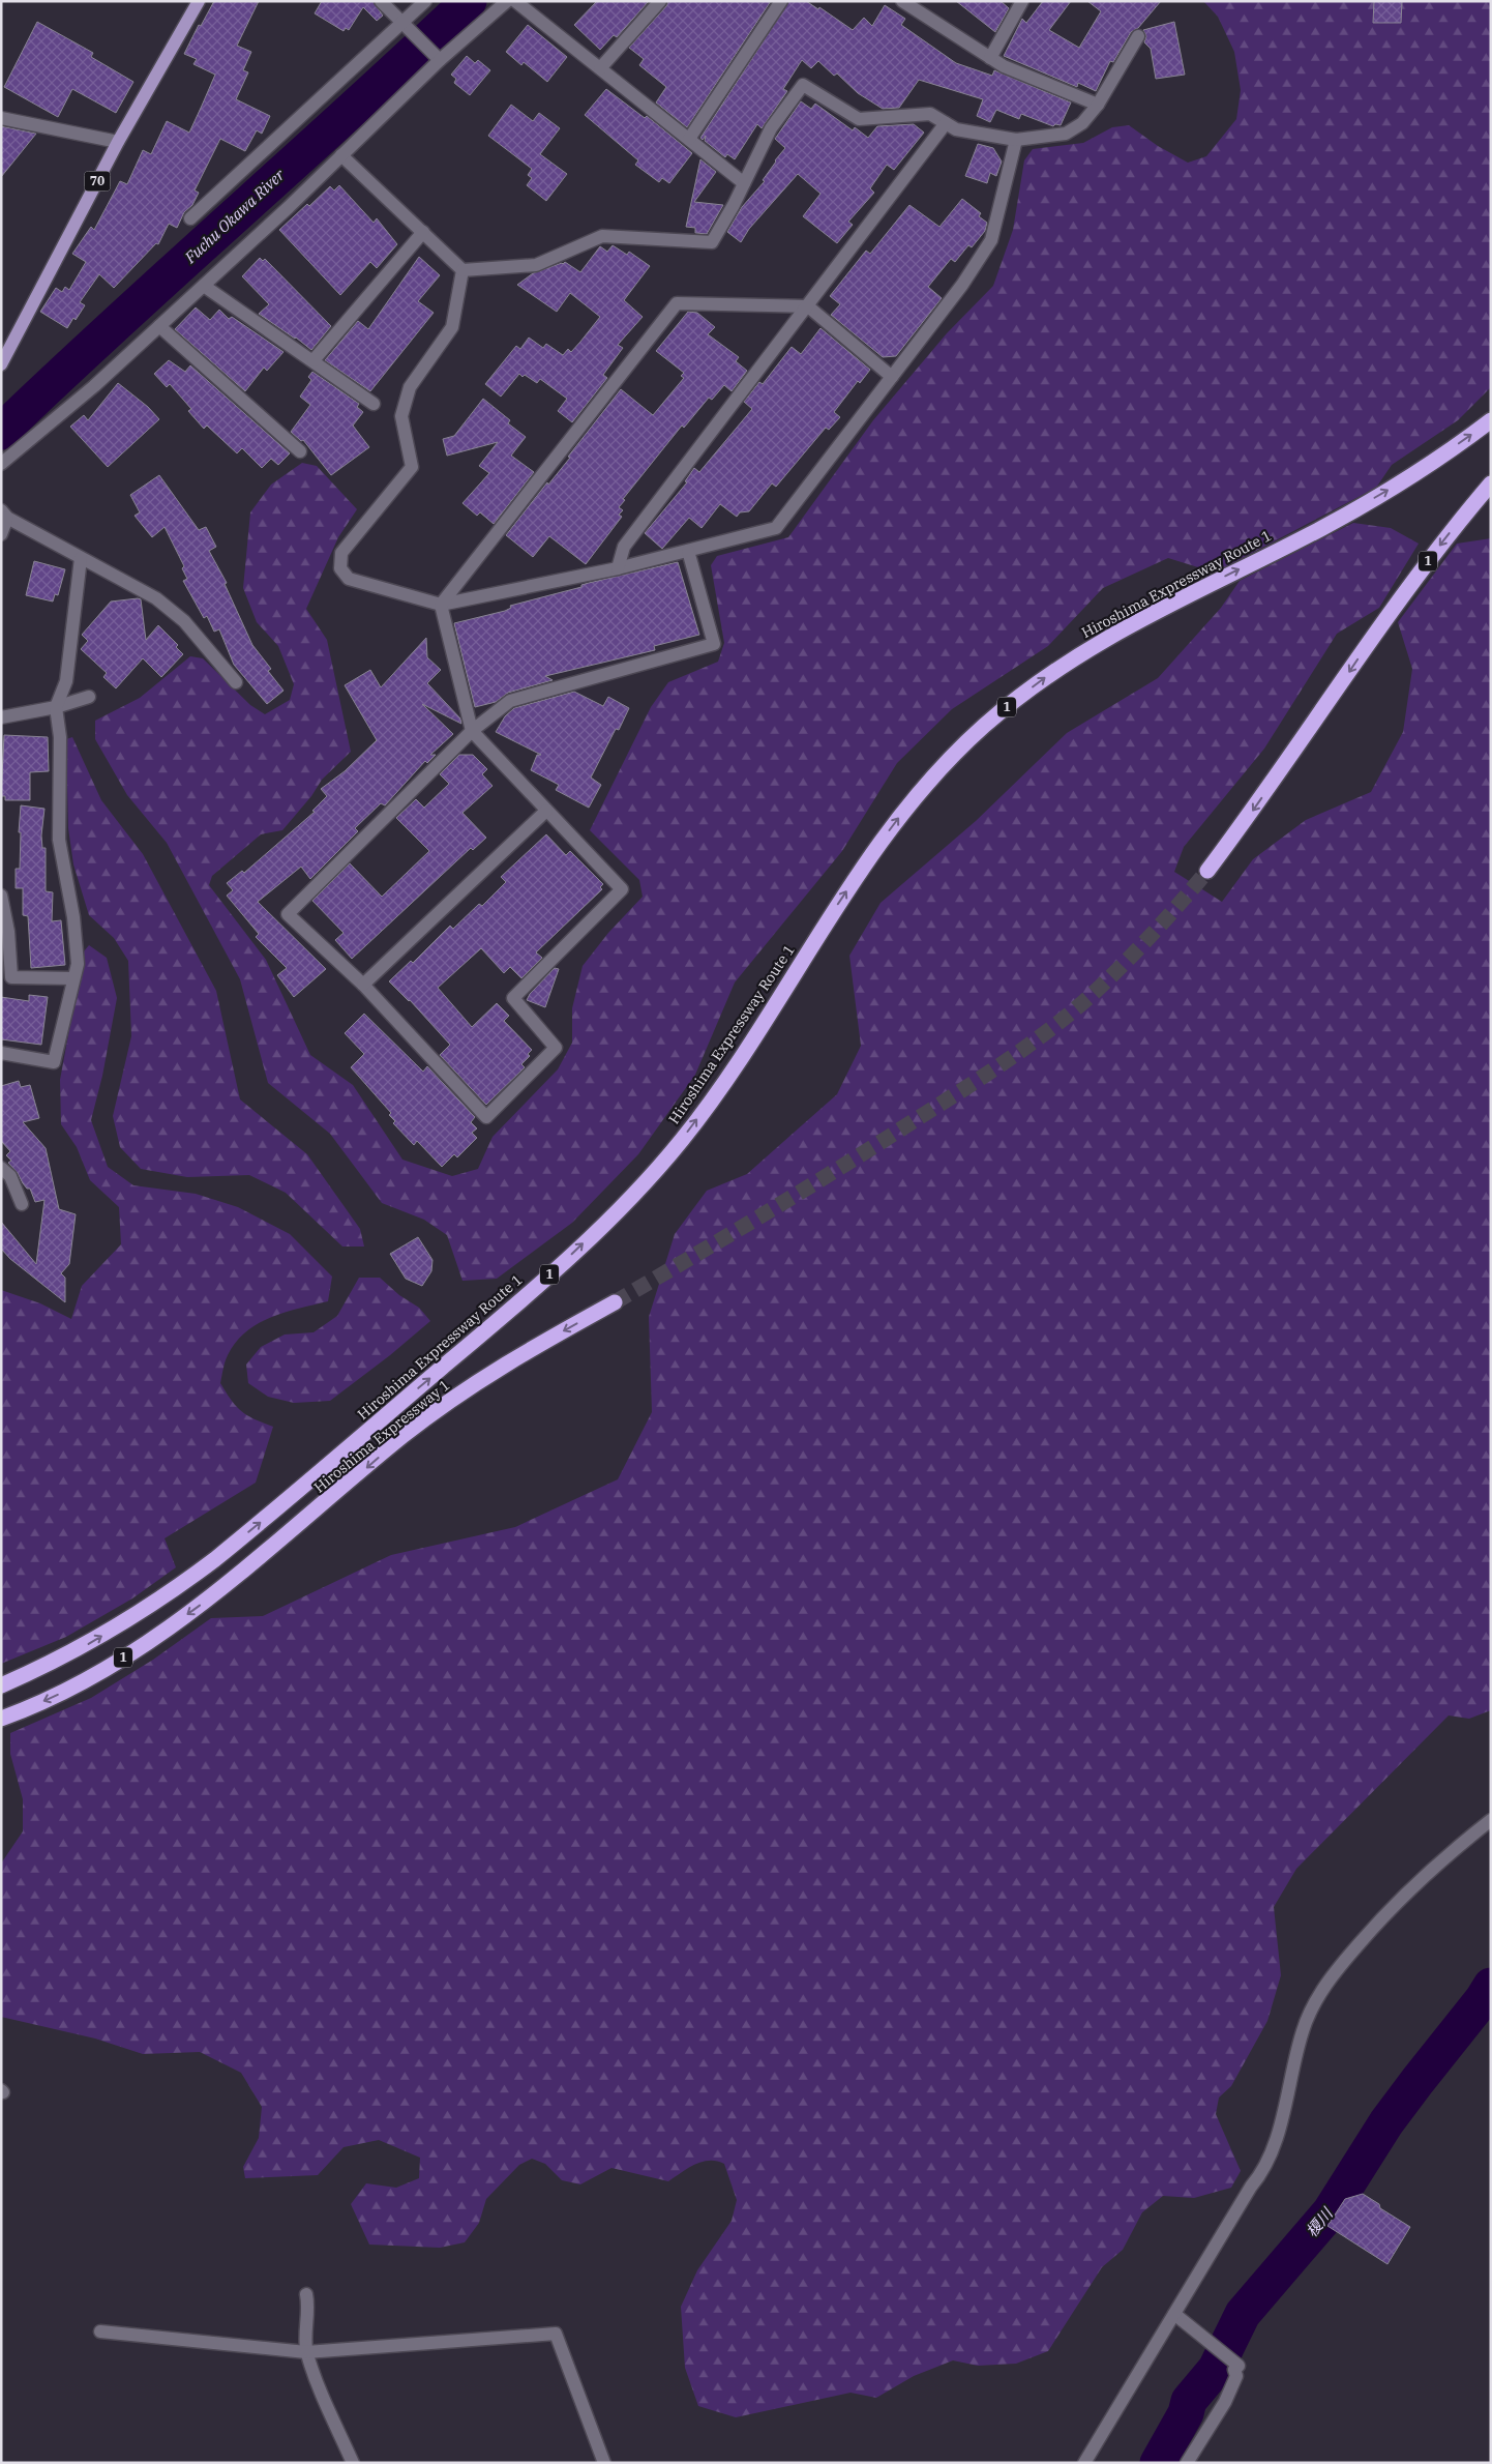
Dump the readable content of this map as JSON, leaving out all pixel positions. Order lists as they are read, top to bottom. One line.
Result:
{"streets":{"highway":["1","Hiroshima Expressway Route 1","Hiroshima Expressway 1"],"main road":["70"]},"one_way":["Hiroshima Expressway Route 1","Hiroshima Expressway 1"],"water":["Fuchu Okawa River","榎川"]}
